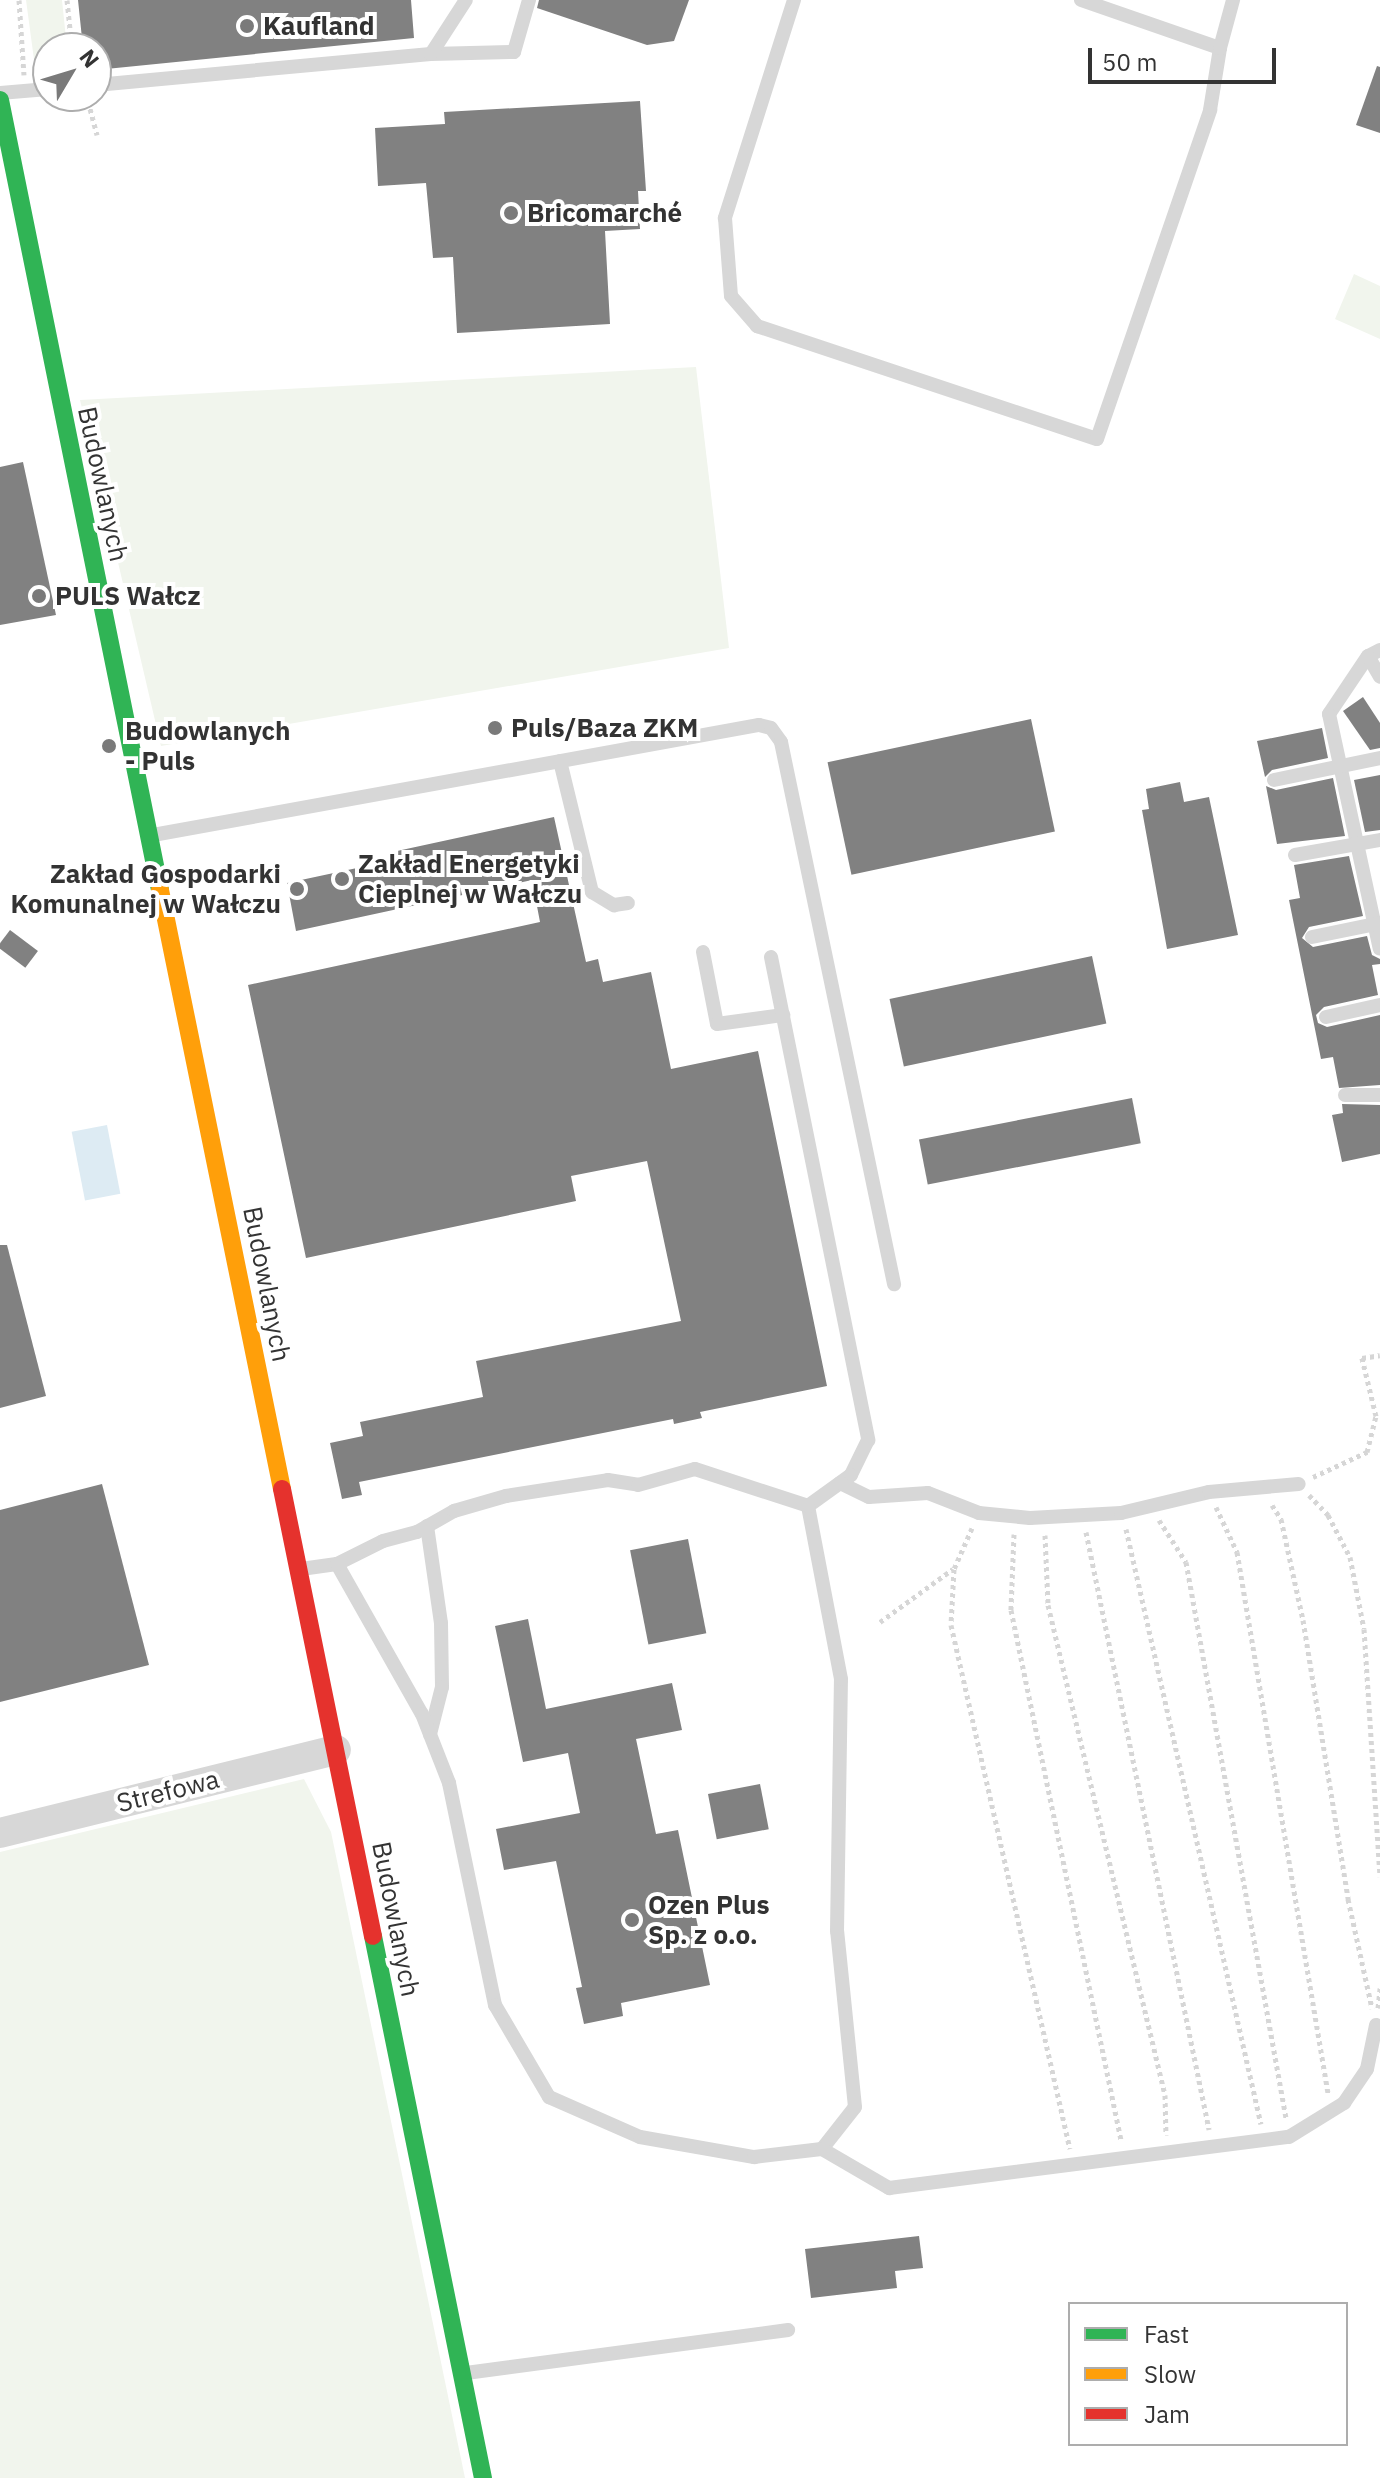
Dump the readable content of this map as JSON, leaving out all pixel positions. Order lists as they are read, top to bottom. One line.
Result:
{"streets":{"street":["Budowlanych","Strefowa"]},"crossings":[["Budowlanych","Strefowa"]],"places":["Kaufland","Bricomarché","PULS Wałcz","Puls/Baza ZKM","Budowlanych - Puls","Zakład Energetyki Cieplnej w Wałczu","Zakład Gospodarki Komunalnej w Wałczu","Ozen Plus Sp. z o.o."],"legend":["Fast","Slow","Jam"],"scale_bar":"50 m","north":"top right"}
